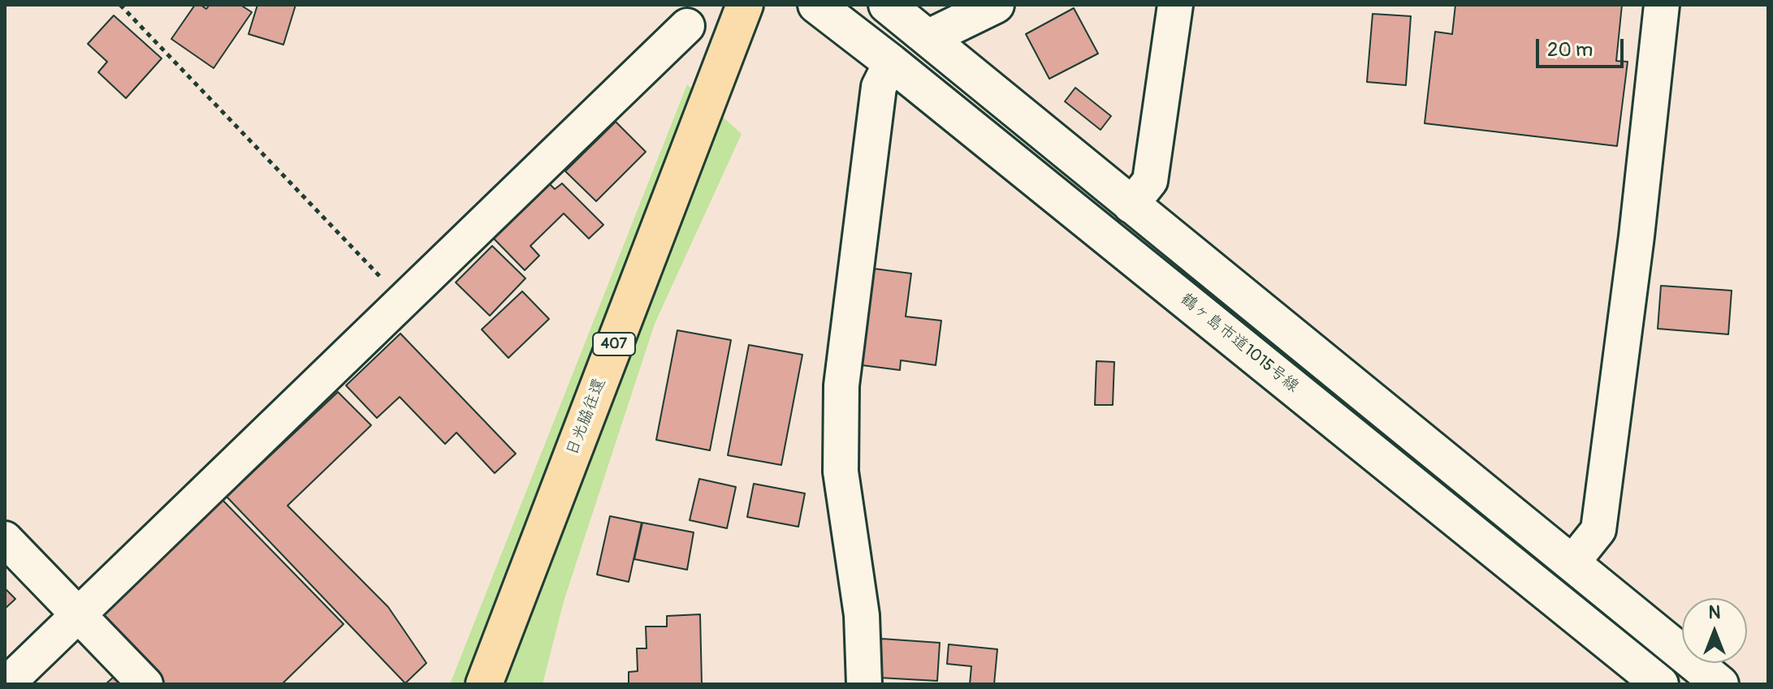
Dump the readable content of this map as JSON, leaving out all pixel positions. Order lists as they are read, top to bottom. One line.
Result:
{"streets":{"highway":["407","日光脇往還"],"street":["鶴ヶ島市道1015号線"]},"scale_bar":"20 m","north":"top"}
